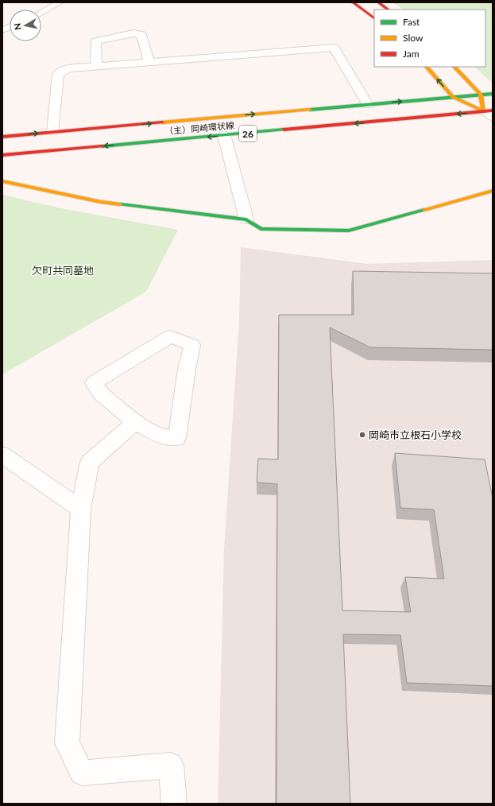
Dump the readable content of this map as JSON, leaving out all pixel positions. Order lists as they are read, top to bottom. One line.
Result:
{"streets":{"main road":["（主）岡崎環状線","26"]},"parks":["欠町共同墓地"],"places":["岡崎市立根石小学校"],"legend":["Fast","Slow","Jam"],"north":"left"}
